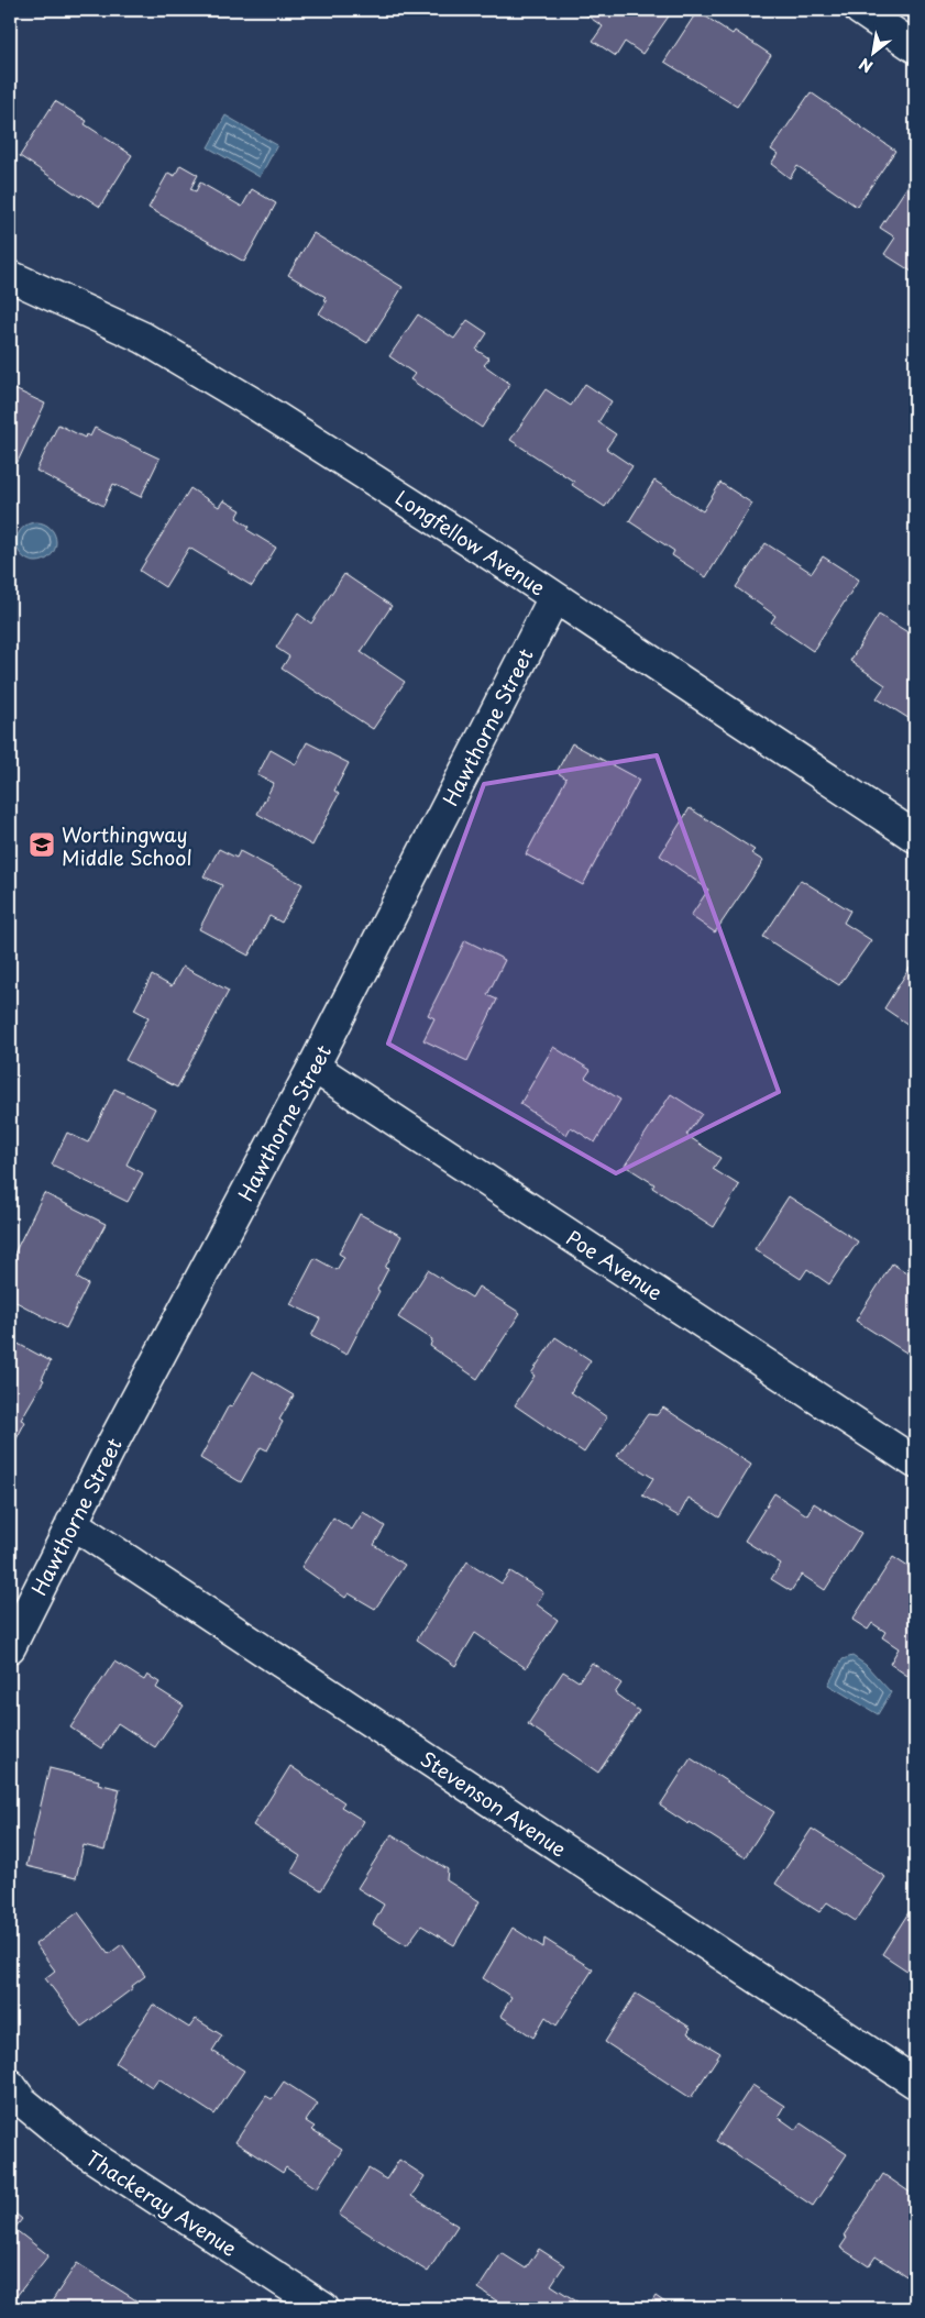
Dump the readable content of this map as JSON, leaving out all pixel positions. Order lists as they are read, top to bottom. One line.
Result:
{"streets":{"street":["Longfellow Avenue","Hawthorne Street","Poe Avenue","Stevenson Avenue","Thackeray Avenue"]},"crossings":[["Longfellow Avenue","Hawthorne Street"],["Hawthorne Street","Poe Avenue"],["Hawthorne Street","Stevenson Avenue"]],"places":{"school or university":["Worthingway Middle School"]},"north":"bottom left"}
